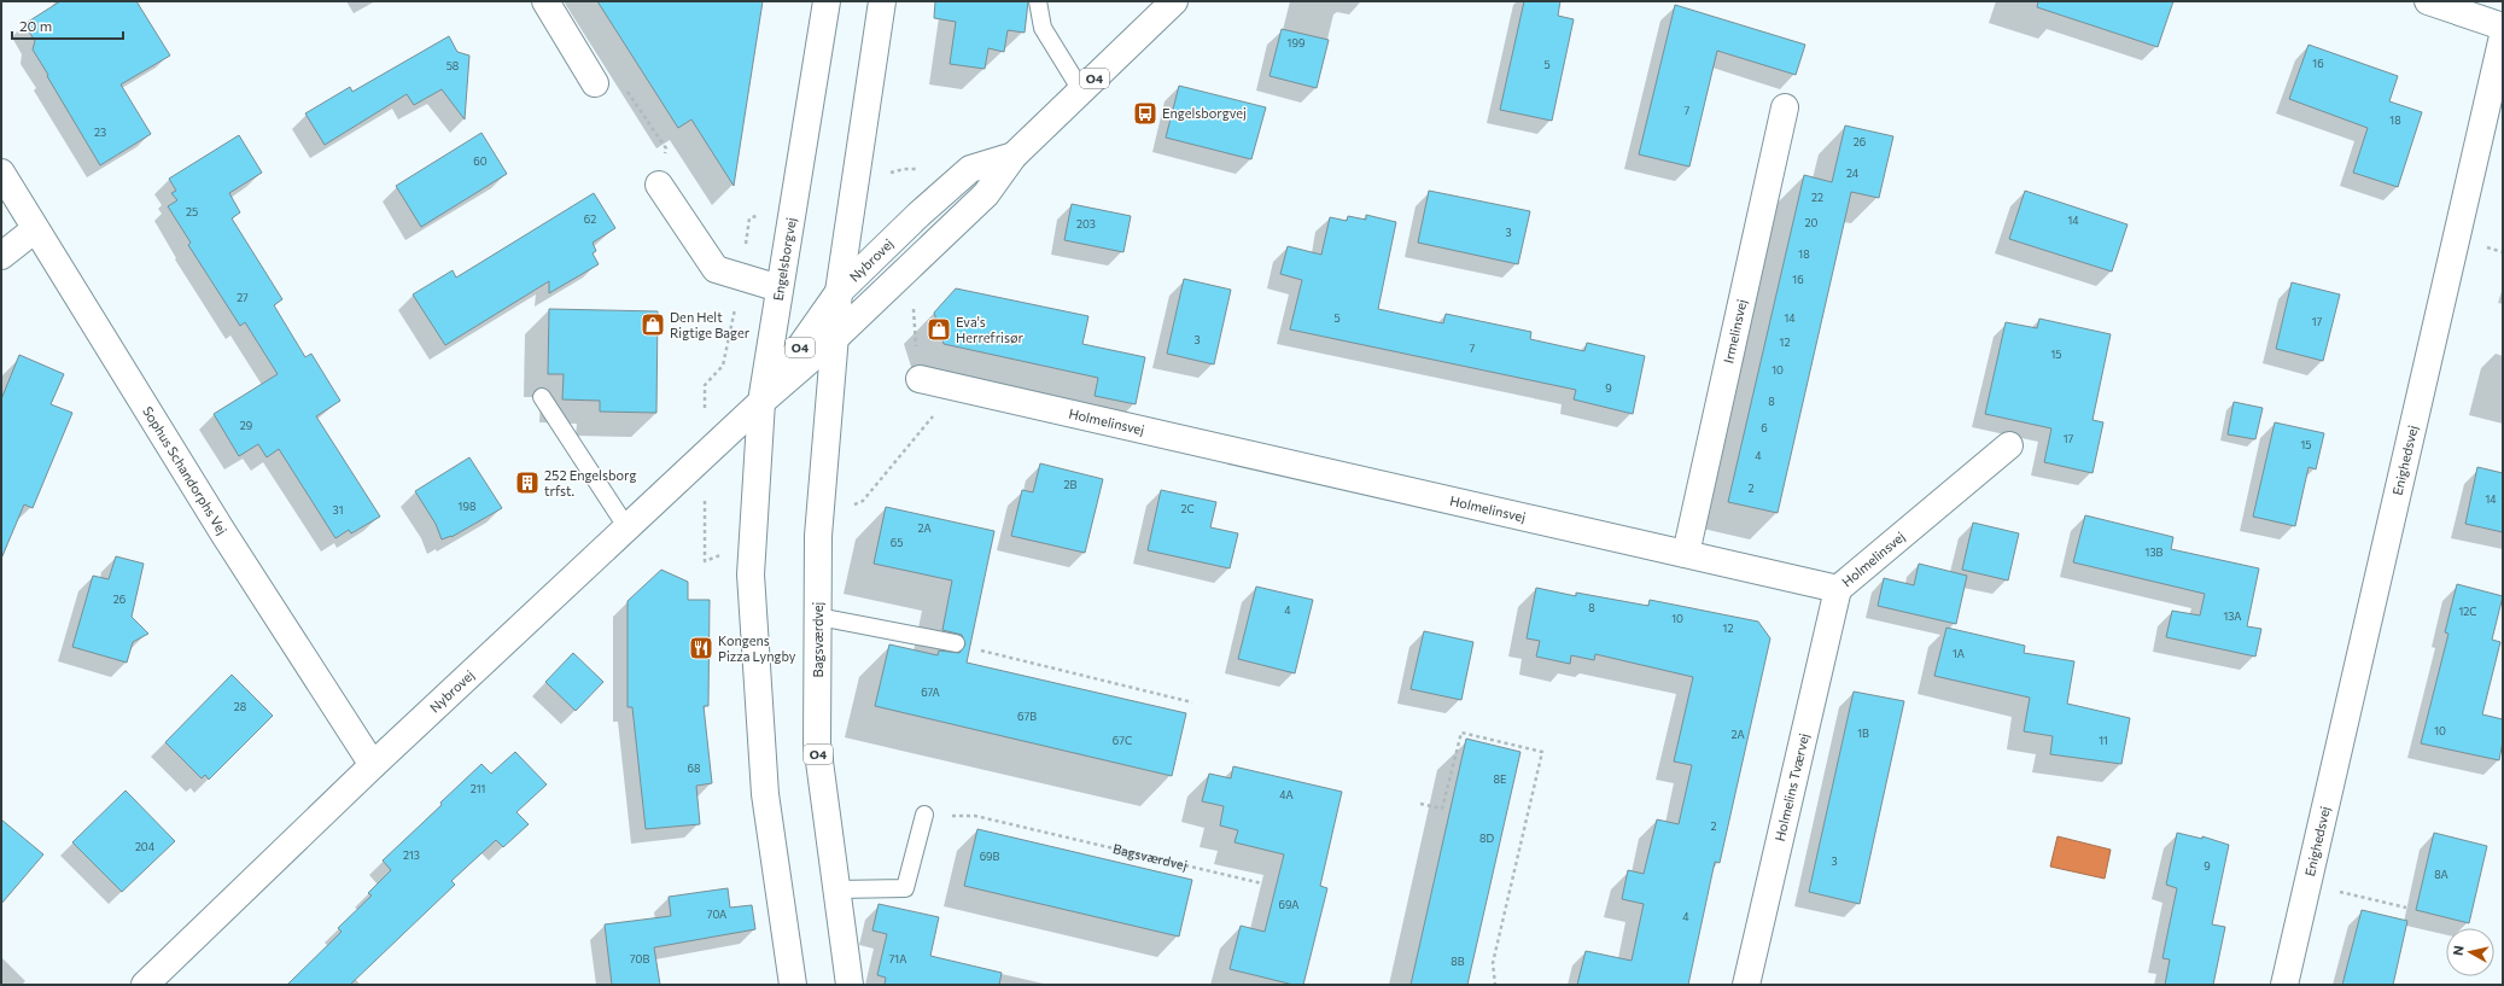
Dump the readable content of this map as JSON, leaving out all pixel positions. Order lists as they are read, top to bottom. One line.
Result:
{"streets":{"street":["O4","Engelsborgvej","Nybrovej","Irmelinsvej","Holmelinsvej","Enighedsvej","Sophus Schandorphs Vej","Bagsværdvej","Holmelins Tværvej"]},"crossings":[["Engelsborgvej","Nybrovej"],["Nybrovej","Sophus Schandorphs Vej"],["Nybrovej","Bagsværdvej"],["Irmelinsvej","Holmelinsvej"],["Holmelinsvej","Holmelins Tværvej"]],"places":{"bus stop":["Engelsborgvej"],"shop":["Den Helt Rigtige Bager","Eva's Herrefrisør"],"building":["252 Engelsborg trfst."],"restaurant":["Kongens Pizza Lyngby"]},"house_numbers":["199","16","5","58","7","18","23","26","60","24","22","25","62","14","20","203","3","18","16","27","5","14","17","3","12","7","15","10","9","8","29","6","17","15","4","2B","2","14","198","2C","31","2A","65","13B","26","8","4","12C","13A","10","12","1A","67A","28","67B","10","1B","2A","67C","11","68","8E","211","4A","2","8D","204","213","69B","3","9","8A","69A","70A","4","70B","71A","8B"],"scale_bar":"20 m","north":"left"}
